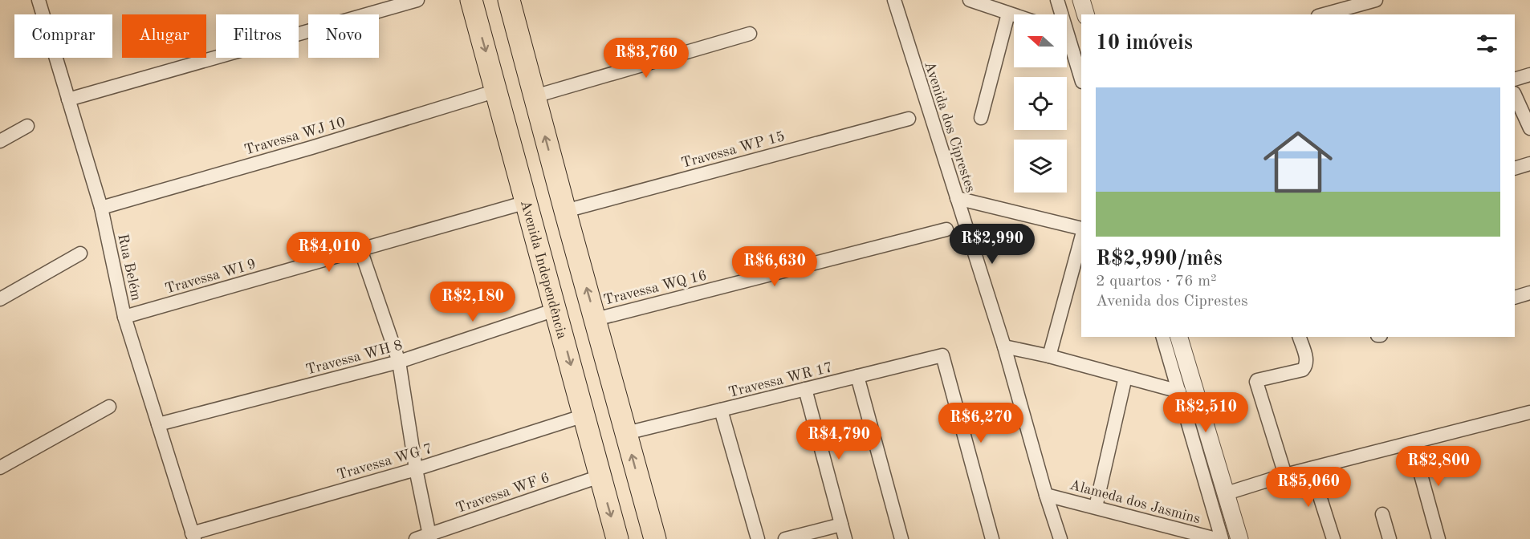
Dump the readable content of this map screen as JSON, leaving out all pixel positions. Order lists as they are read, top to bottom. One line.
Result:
{"streets":{"main road":["Avenida Independência"],"street":["Avenida dos Ciprestes","Travessa WJ 10","Travessa WP 15","Rua Belém","Travessa WI 9","Travessa WQ 16","Travessa WH 8","Travessa WR 17","Travessa WG 7","Travessa WF 6","Alameda dos Jasmins"]},"crossings":[["Avenida dos Ciprestes","Alameda dos Jasmins"],["Travessa WJ 10","Rua Belém"],["Travessa WJ 10","Avenida Independência"],["Rua Belém","Travessa WI 9"],["Rua Belém","Travessa WH 8"],["Rua Belém","Travessa WG 7"],["Avenida Independência","Travessa WI 9"],["Avenida Independência","Travessa WH 8"],["Avenida Independência","Travessa WG 7"],["Avenida Independência","Travessa WF 6"]],"north":"left","page":{"chip":["Comprar","Alugar","Filtros","Novo"],"heading":"10 imóveis","price":["R$3,760","R$2,990","R$4,010","R$6,630","R$2,180","R$2,510","R$6,270","R$4,790","R$2,800","R$5,060"],"list":[{"name":"R$2,990/mês","note":"2 quartos · 76 m² · Avenida dos Ciprestes"}]}}
